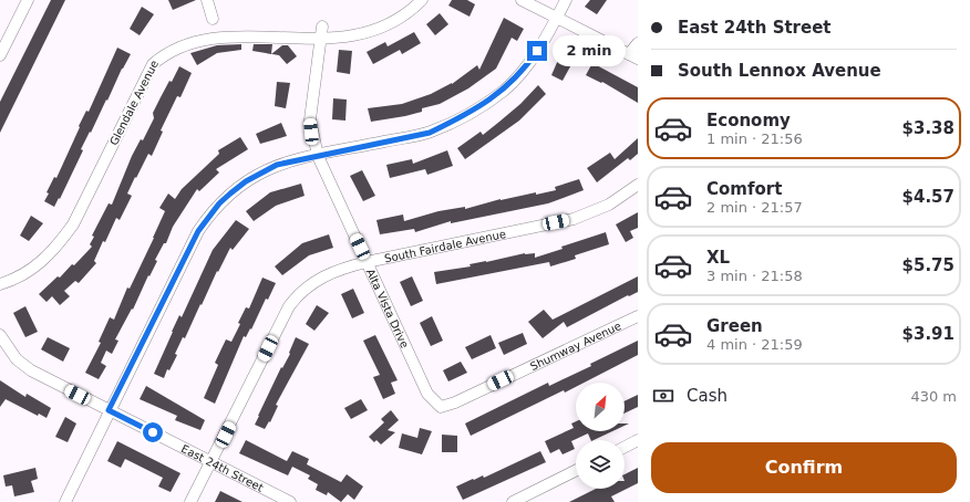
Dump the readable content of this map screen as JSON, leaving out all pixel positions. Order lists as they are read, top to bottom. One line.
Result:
{"streets":{"street":["Glendale Avenue","South Fairdale Avenue","Alta Vista Drive","Shumway Avenue","East 24th Street"]},"crossings":[["South Fairdale Avenue","Alta Vista Drive"],["South Fairdale Avenue","East 24th Street"],["Alta Vista Drive","Shumway Avenue"]],"north":"top right","page":{"banner":["East 24th Street","South Lennox Avenue"],"bubble":"2 min","list":[{"name":"Economy","note":"1 min · 21:56","value":"$3.38"},{"name":"Comfort","note":"2 min · 21:57","value":"$4.57"},{"name":"XL","note":"3 min · 21:58","value":"$5.75"},{"name":"Green","note":"4 min · 21:59","value":"$3.91"}],"pay":["Cash","430 m"],"buttons":"Confirm"}}
